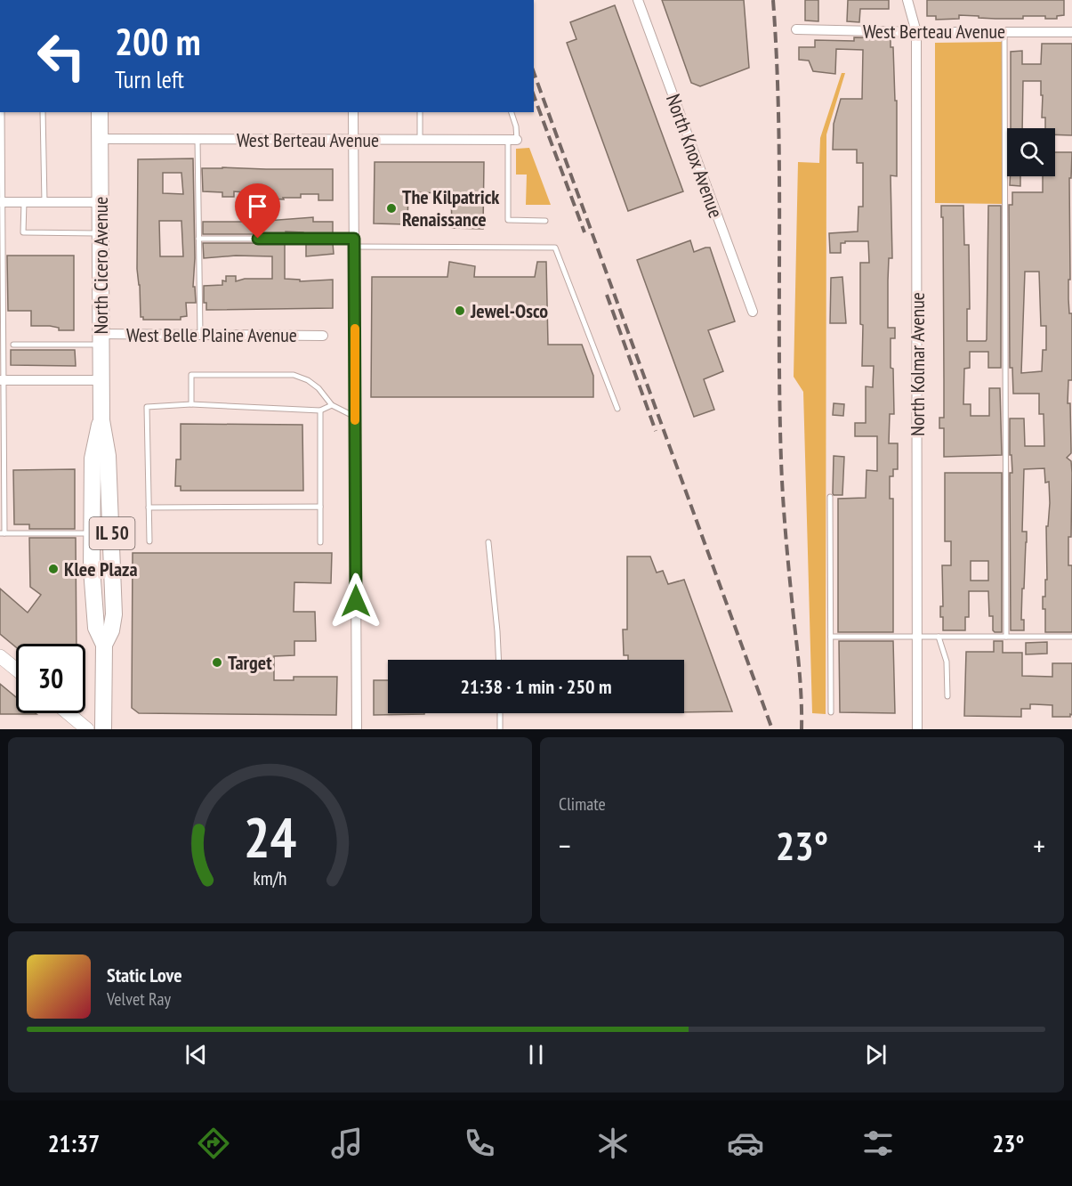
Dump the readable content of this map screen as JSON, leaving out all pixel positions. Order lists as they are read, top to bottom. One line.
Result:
{"streets":{"main road":["North Cicero Avenue","IL 50"],"street":["West Berteau Avenue","North Knox Avenue","West Belle Plaine Avenue","North Kolmar Avenue"]},"crossings":[["West Berteau Avenue","North Cicero Avenue"],["West Berteau Avenue","North Kolmar Avenue"],["North Cicero Avenue","West Belle Plaine Avenue"]],"places":["The Kilpatrick Renaissance","Jewel-Osco","Klee Plaza","Target"],"page":{"turn":["200 m","Turn left"],"limit":"30","trip":"21:38 · 1 min · 250 m","tile":"Climate","heat":["−","23°","+"],"song":["Static Love","Velvet Ray"],"tabs":["21:37","23°"],"gauge":["24","km/h"]}}
